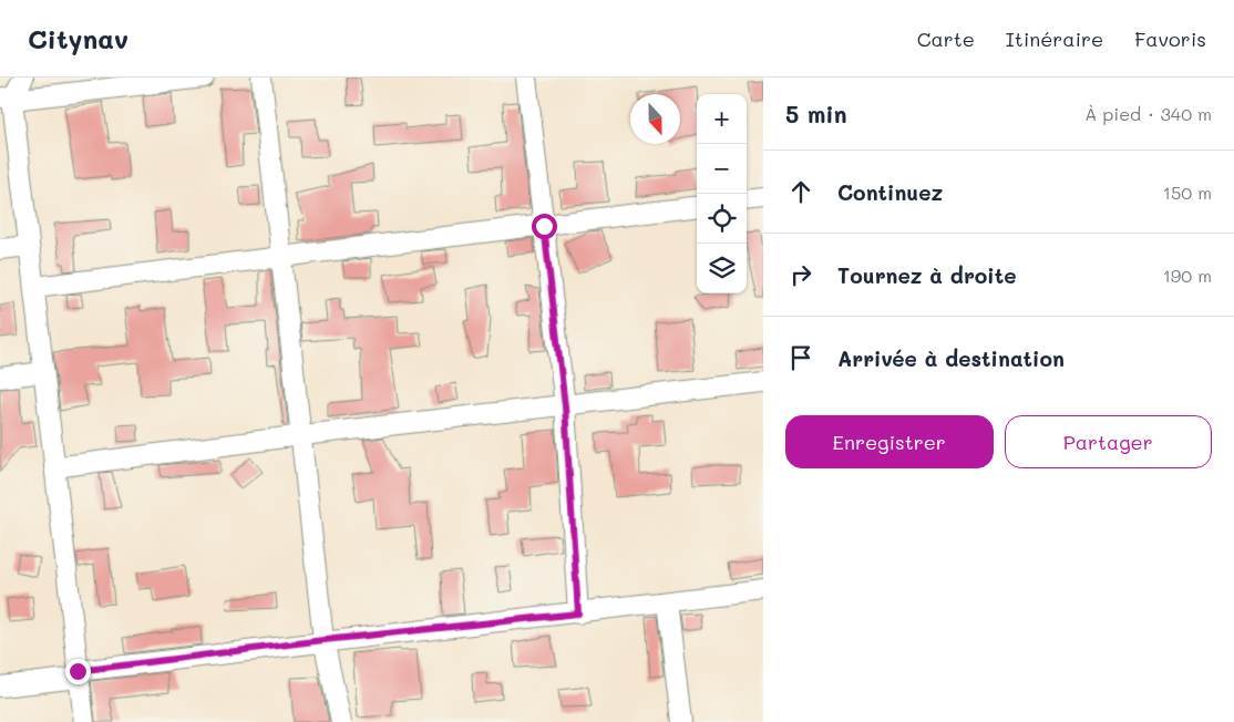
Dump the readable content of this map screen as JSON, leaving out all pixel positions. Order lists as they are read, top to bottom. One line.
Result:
{"north":"bottom","page":{"header":"Citynav","nav":["Carte","Itinéraire","Favoris"],"heading":["5 min","À pied · 340 m"],"map_buttons":["+","−"],"list":[["Continuez","150 m"],["Tournez à droite","190 m"],"Arrivée à destination"],"buttons":["Enregistrer","Partager"]}}
